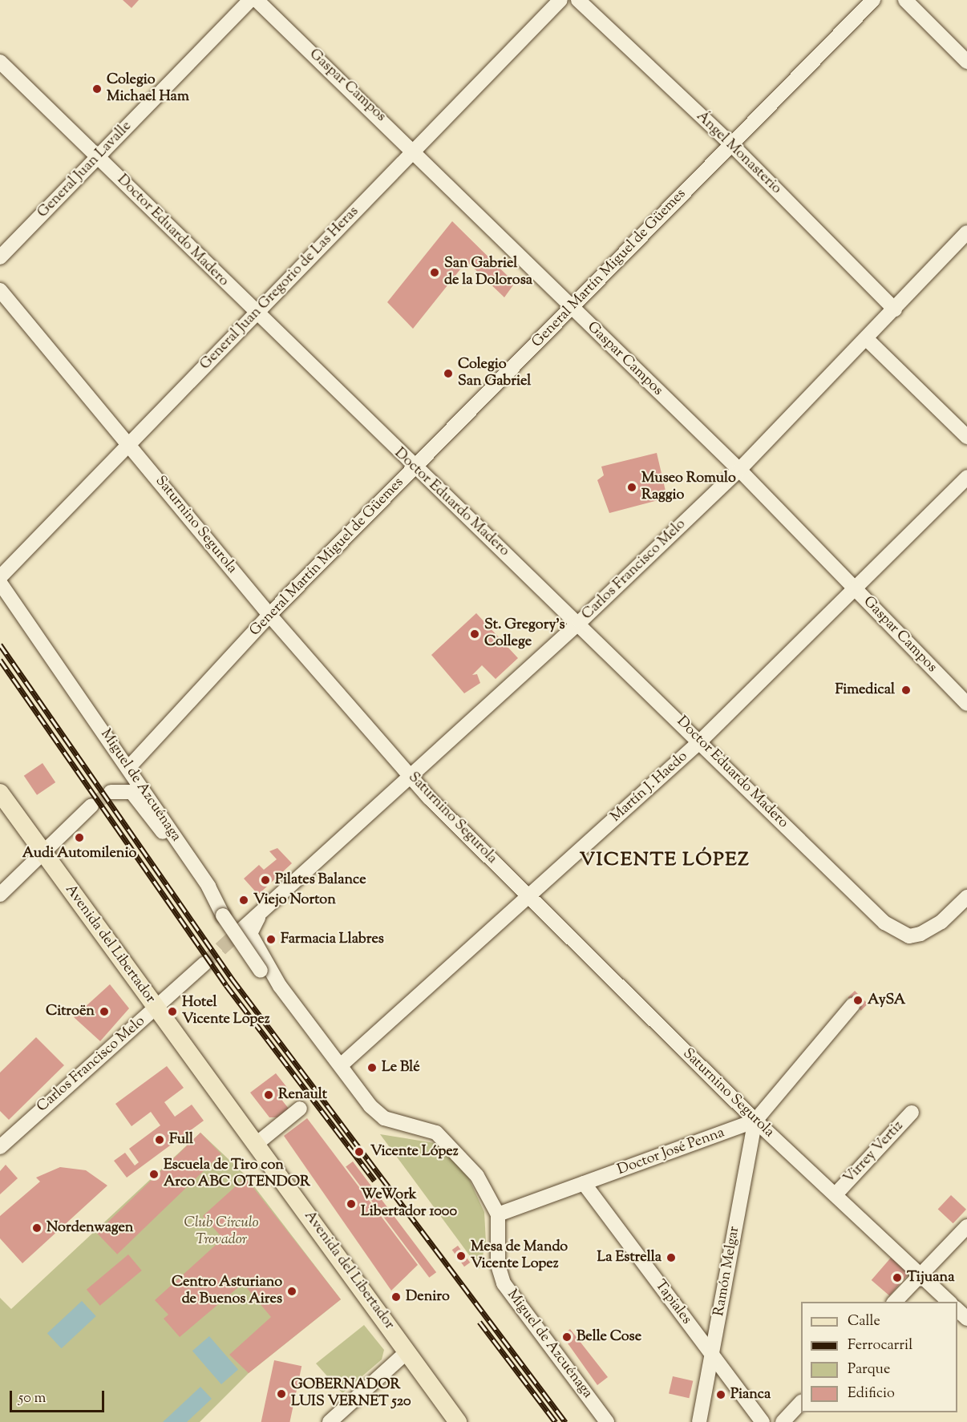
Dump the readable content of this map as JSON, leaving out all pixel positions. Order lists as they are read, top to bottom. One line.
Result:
{"streets":{"main road":["Avenida del Libertador"],"street":["Gaspar Campos","Ángel Monasterio","General Juan Lavalle","Doctor Eduardo Madero","General Martín Miguel de Güemes","General Juan Gregorio de Las Heras","Saturnino Segurola","Carlos Francisco Melo","Miguel de Azcuénaga","Martín J. Haedo","Doctor José Penna","Virrey Vertiz","Ramón Melgar","Tapiales"]},"crossings":[["Gaspar Campos","General Martín Miguel de Güemes"],["Gaspar Campos","General Juan Gregorio de Las Heras"],["Gaspar Campos","Carlos Francisco Melo"],["Gaspar Campos","Martín J. Haedo"],["Ángel Monasterio","General Martín Miguel de Güemes"],["Ángel Monasterio","Carlos Francisco Melo"],["General Juan Lavalle","Doctor Eduardo Madero"],["Doctor Eduardo Madero","General Martín Miguel de Güemes"],["Doctor Eduardo Madero","General Juan Gregorio de Las Heras"],["Doctor Eduardo Madero","Carlos Francisco Melo"],["Doctor Eduardo Madero","Martín J. Haedo"],["General Martín Miguel de Güemes","Saturnino Segurola"],["General Martín Miguel de Güemes","Miguel de Azcuénaga"],["General Juan Gregorio de Las Heras","Saturnino Segurola"],["Saturnino Segurola","Carlos Francisco Melo"],["Saturnino Segurola","Martín J. Haedo"],["Saturnino Segurola","Doctor José Penna"],["Saturnino Segurola","Virrey Vertiz"],["Saturnino Segurola","Ramón Melgar"],["Carlos Francisco Melo","Miguel de Azcuénaga"],["Carlos Francisco Melo","Avenida del Libertador"],["Miguel de Azcuénaga","Martín J. Haedo"],["Miguel de Azcuénaga","Doctor José Penna"],["Doctor José Penna","Ramón Melgar"],["Doctor José Penna","Tapiales"],["Ramón Melgar","Tapiales"]],"districts":["VICENTE LÓPEZ"],"parks":["Club Círculo Trovador"],"places":["Colegio Michael Ham","San Gabriel de la Dolorosa","Colegio San Gabriel","Museo Romulo Raggio","St. Gregory's College","Fimedical","Audi Automilenio","Pilates Balance","Viejo Norton","Farmacia Llabres","AySA","Citroën","Hotel Vicente Lopez","Le Blé","Renault","Full","Vicente López","Escuela de Tiro con Arco ABC OTENDOR","WeWork Libertador 1000","Nordenwagen","Mesa de Mando Vicente Lopez","La Estrella","Tijuana","Centro Asturiano de Buenos Aires","Deniro","Belle Cose","GOBERNADOR LUIS VERNET 520","Pianca"],"legend":["Calle","Ferrocarril","Parque","Edificio"],"scale_bar":"50 m"}
